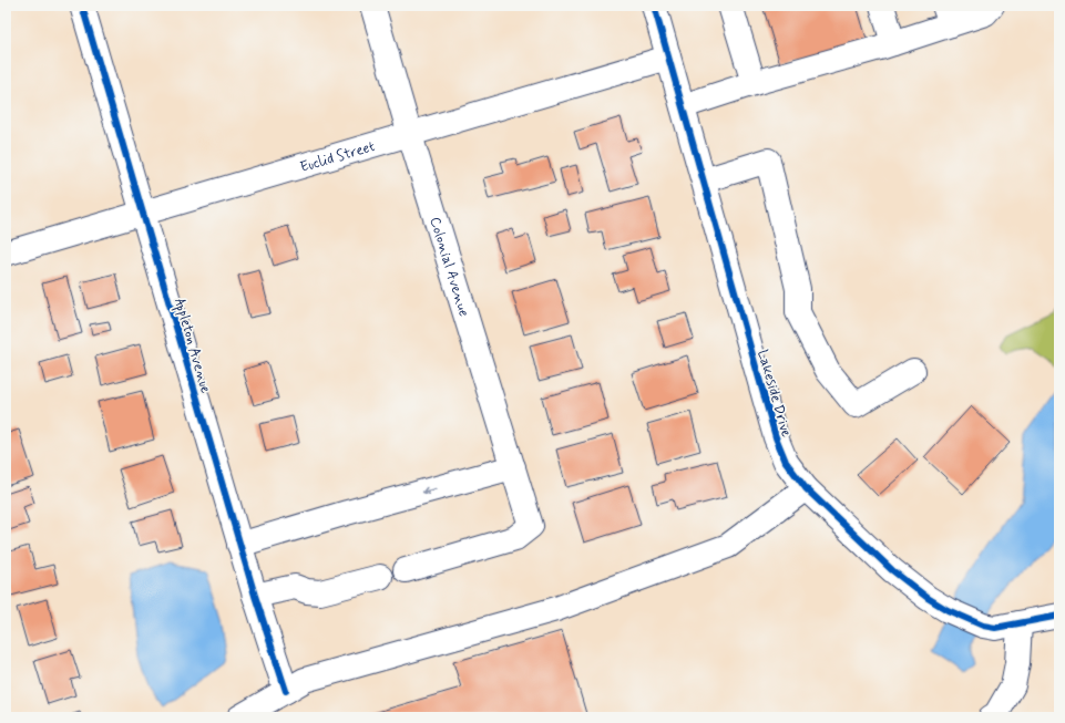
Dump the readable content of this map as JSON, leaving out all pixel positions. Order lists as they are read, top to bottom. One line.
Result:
{"streets":{"street":["Euclid Street","Colonial Avenue","Appleton Avenue","Lakeside Drive"]},"crossings":[["Euclid Street","Colonial Avenue"],["Euclid Street","Appleton Avenue"],["Euclid Street","Lakeside Drive"]]}
